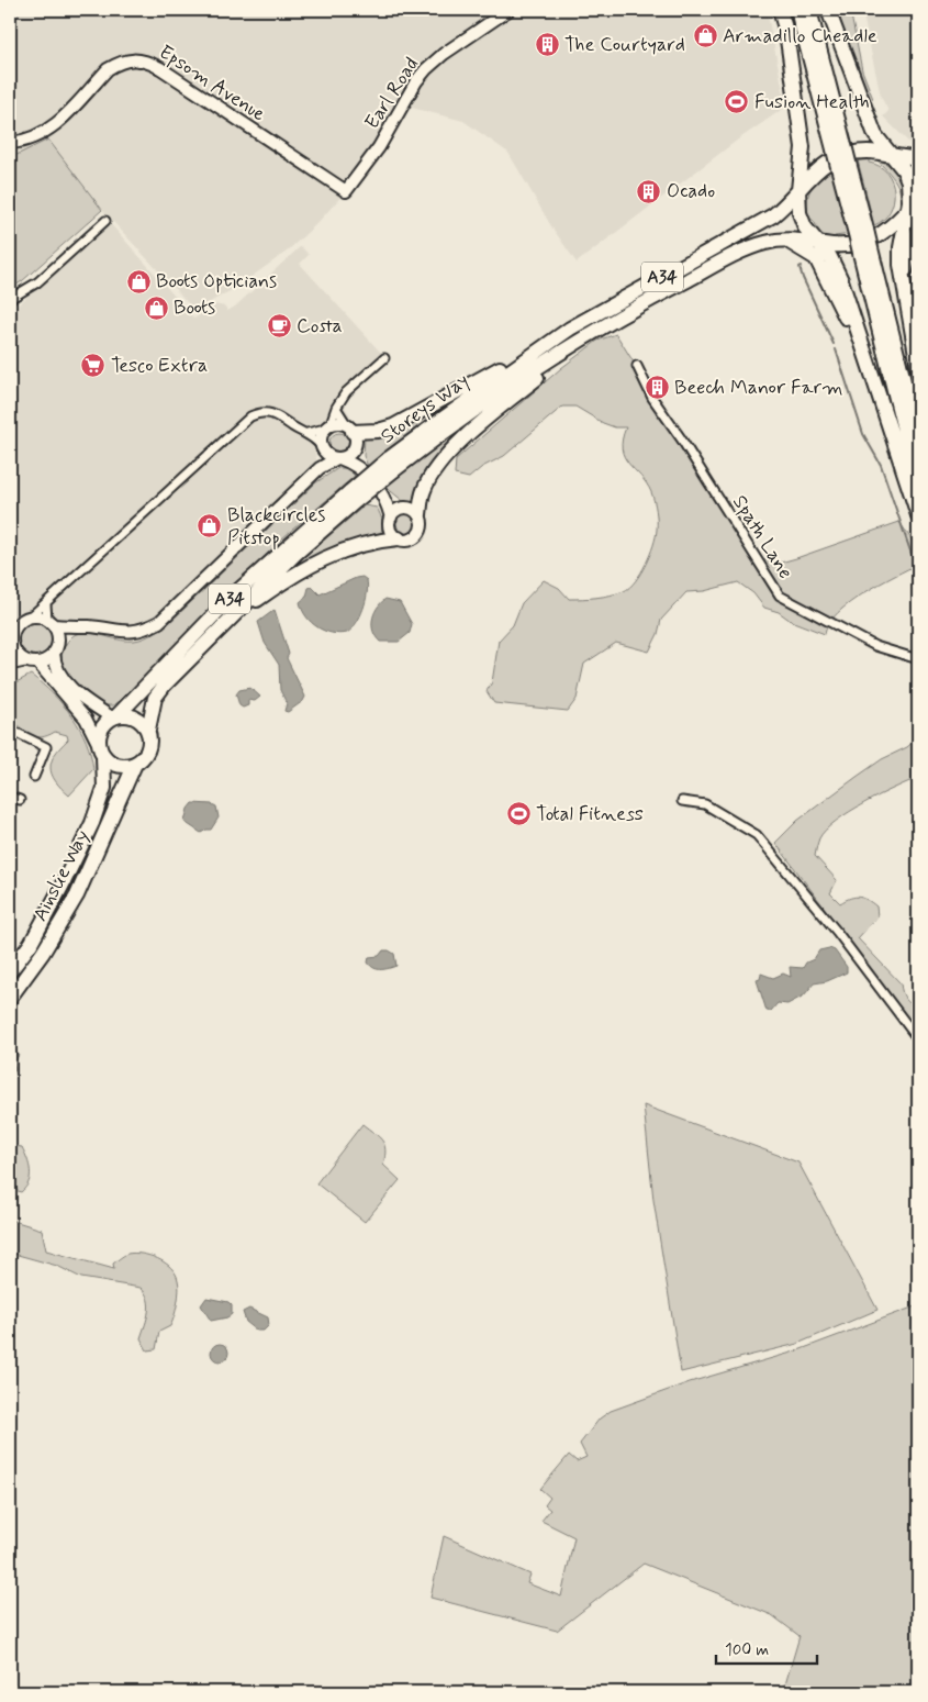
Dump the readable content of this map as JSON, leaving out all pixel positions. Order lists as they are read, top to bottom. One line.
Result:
{"streets":{"highway":["A34","Storeys Way","Ainslie Way"],"street":["Epsom Avenue","Earl Road","Spath Lane"]},"crossings":[["Epsom Avenue","Earl Road"],["A34","Storeys Way"],["A34","Ainslie Way"],["Storeys Way","Ainslie Way"]],"places":{"shop":["Armadillo Cheadle","Boots Opticians","Boots","Blackcircles Pitstop"],"building":["The Courtyard","Ocado","Beech Manor Farm"],"sports":["Fusion Health","Total Fitness"],"cafe":["Costa"],"supermarket":["Tesco Extra"]},"scale_bar":"100 m"}
